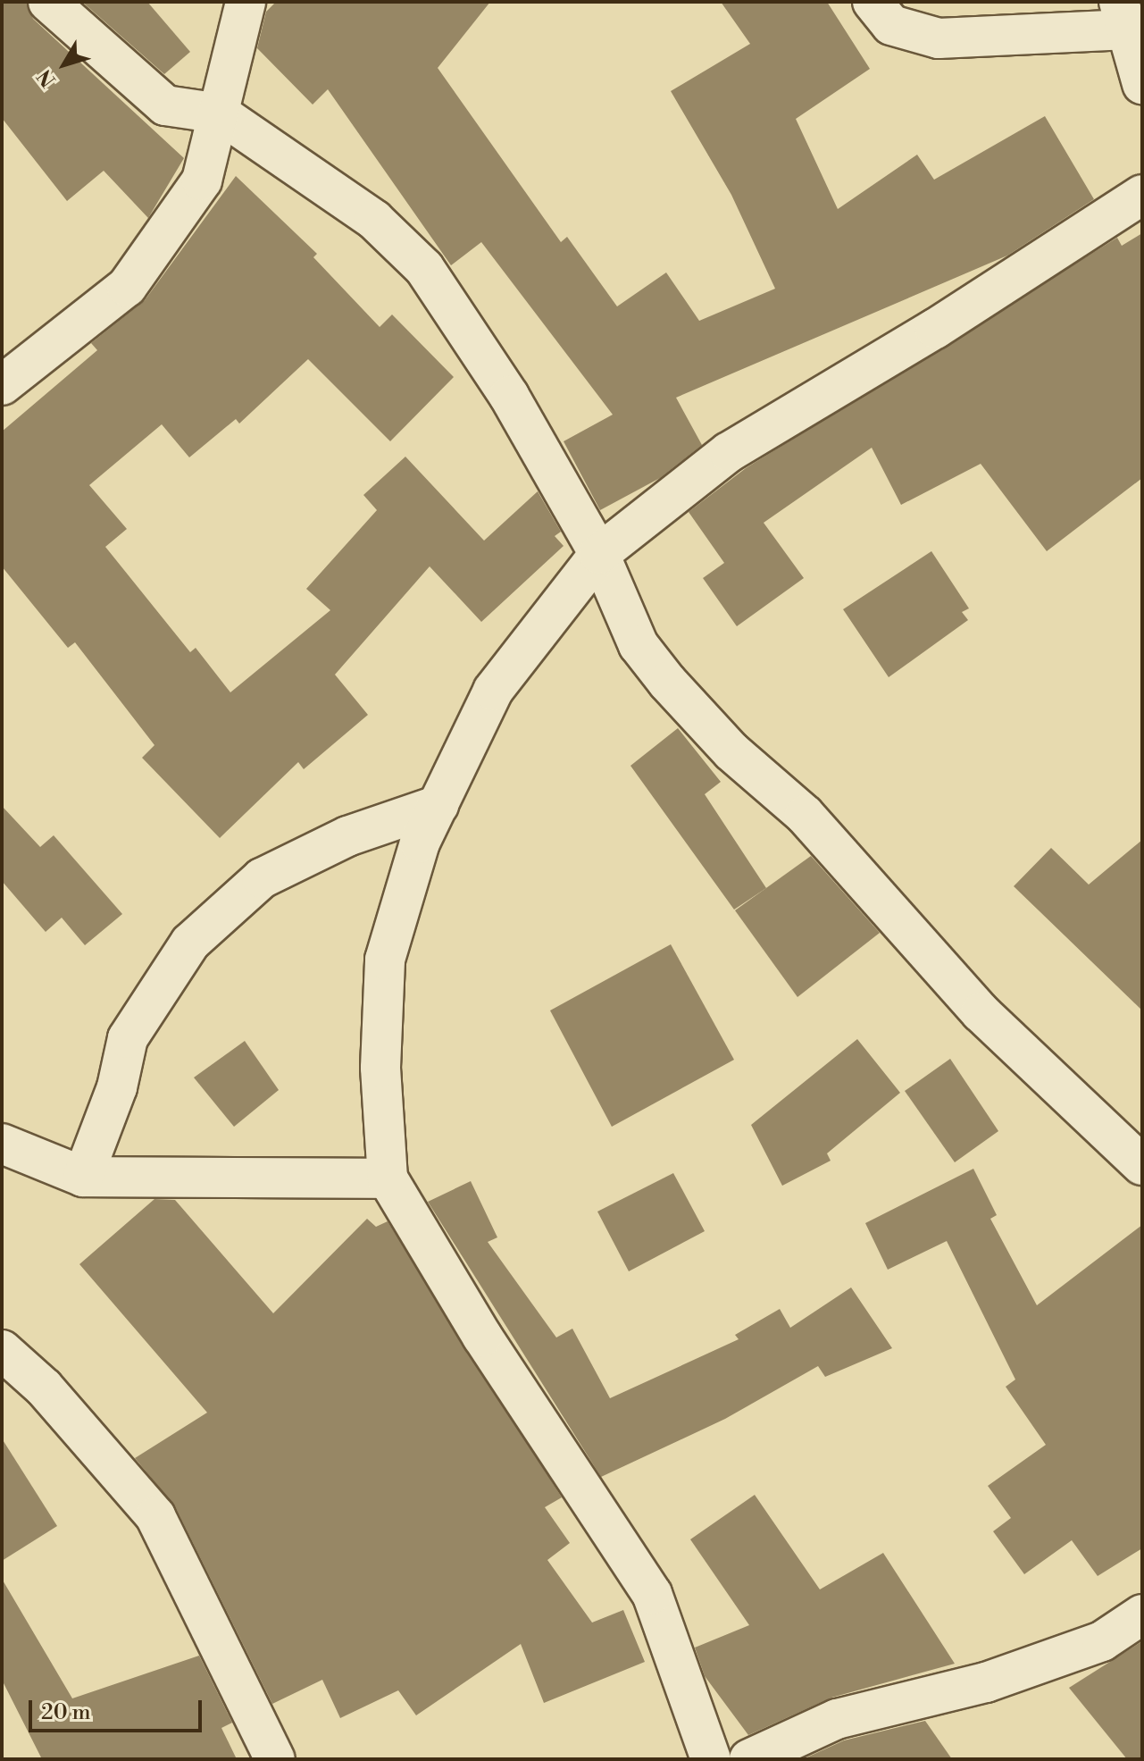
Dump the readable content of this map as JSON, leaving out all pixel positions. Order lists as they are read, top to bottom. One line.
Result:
{"scale_bar":"20 m","north":"bottom left"}
